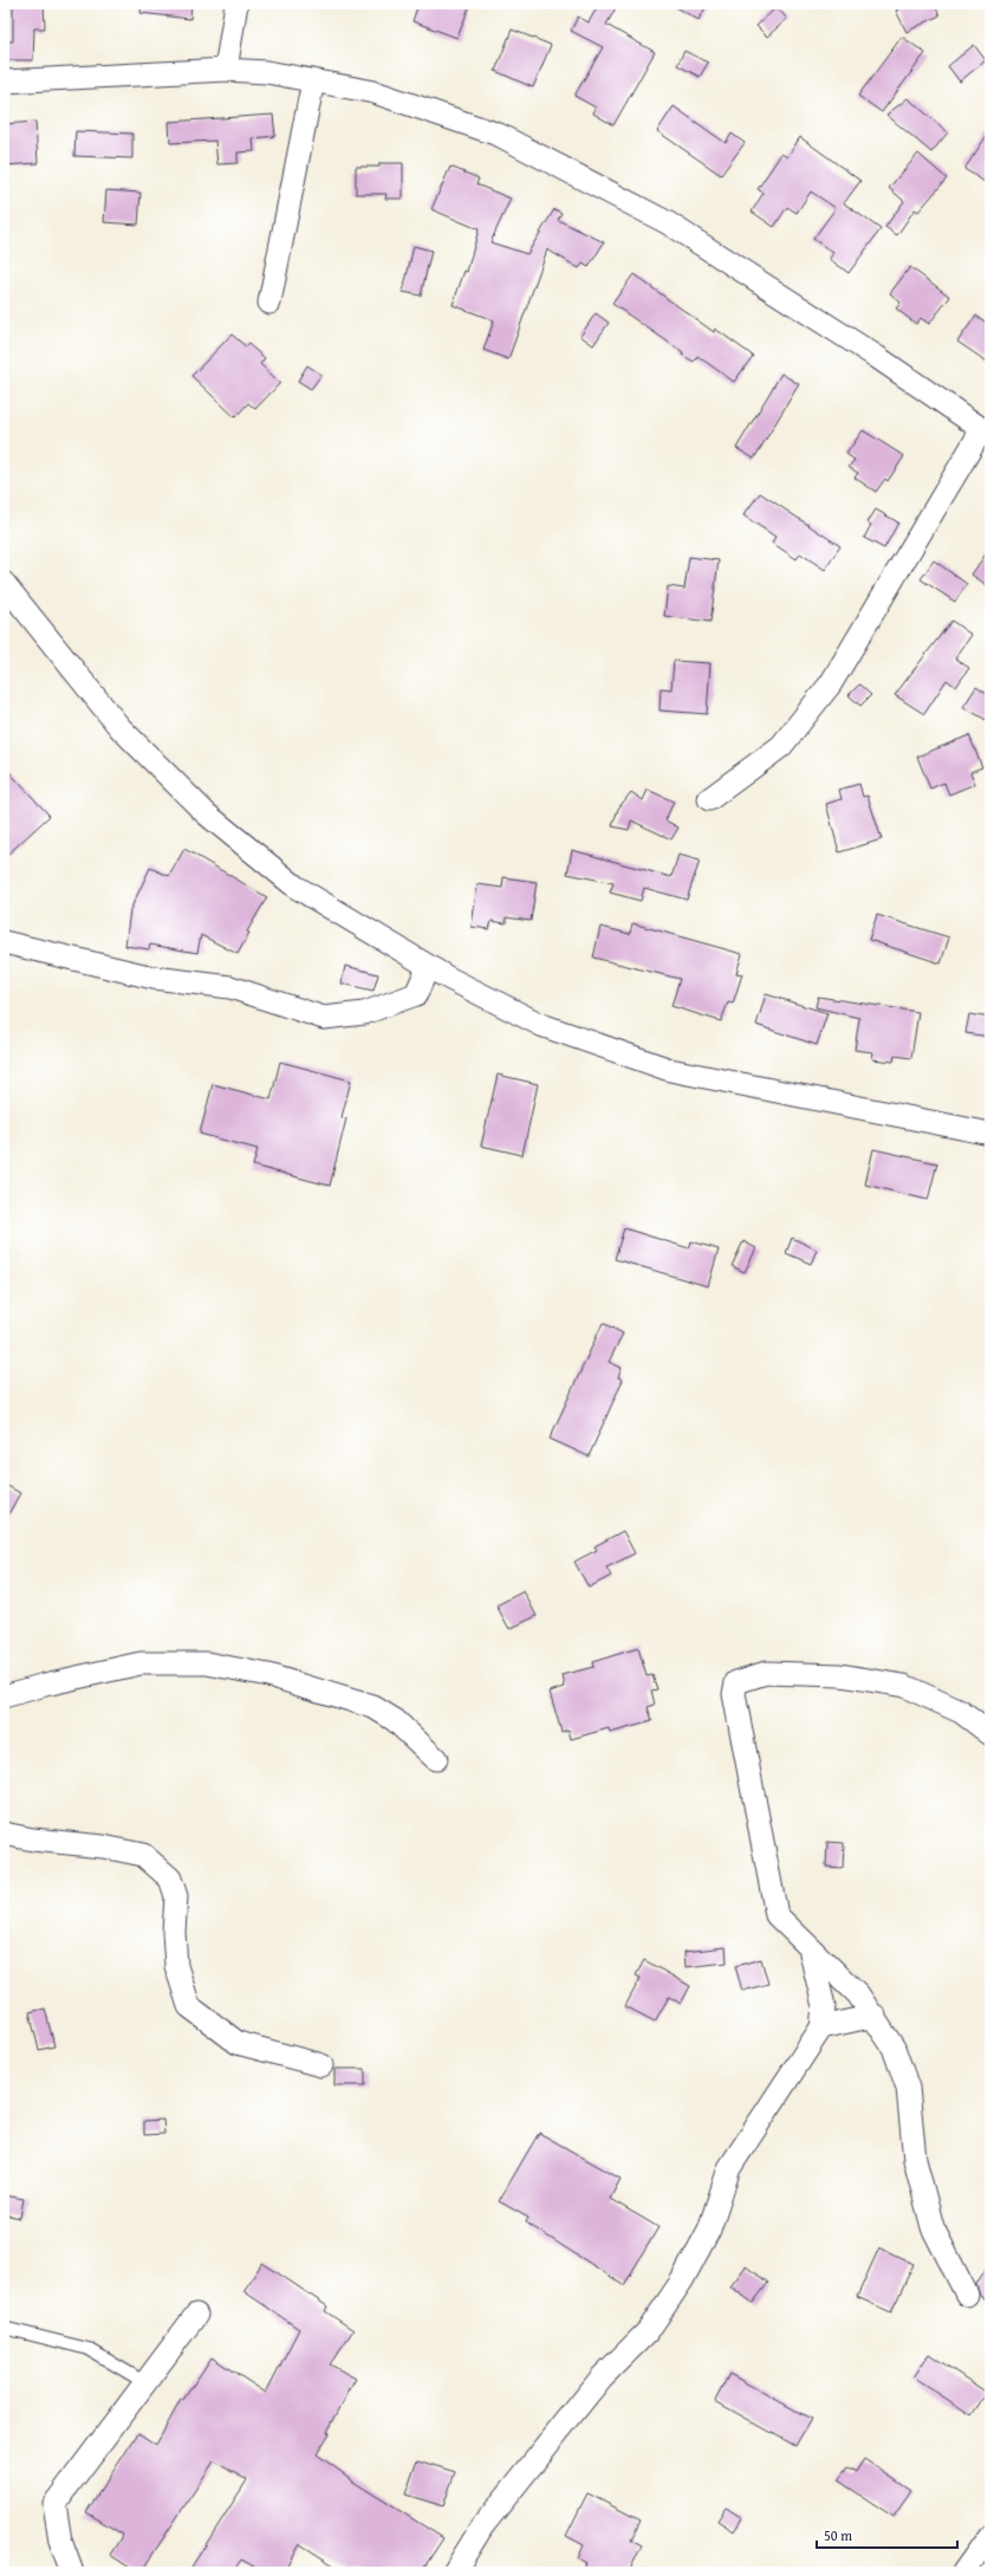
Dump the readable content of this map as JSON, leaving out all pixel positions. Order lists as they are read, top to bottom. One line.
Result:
{"scale_bar":"50 m"}
